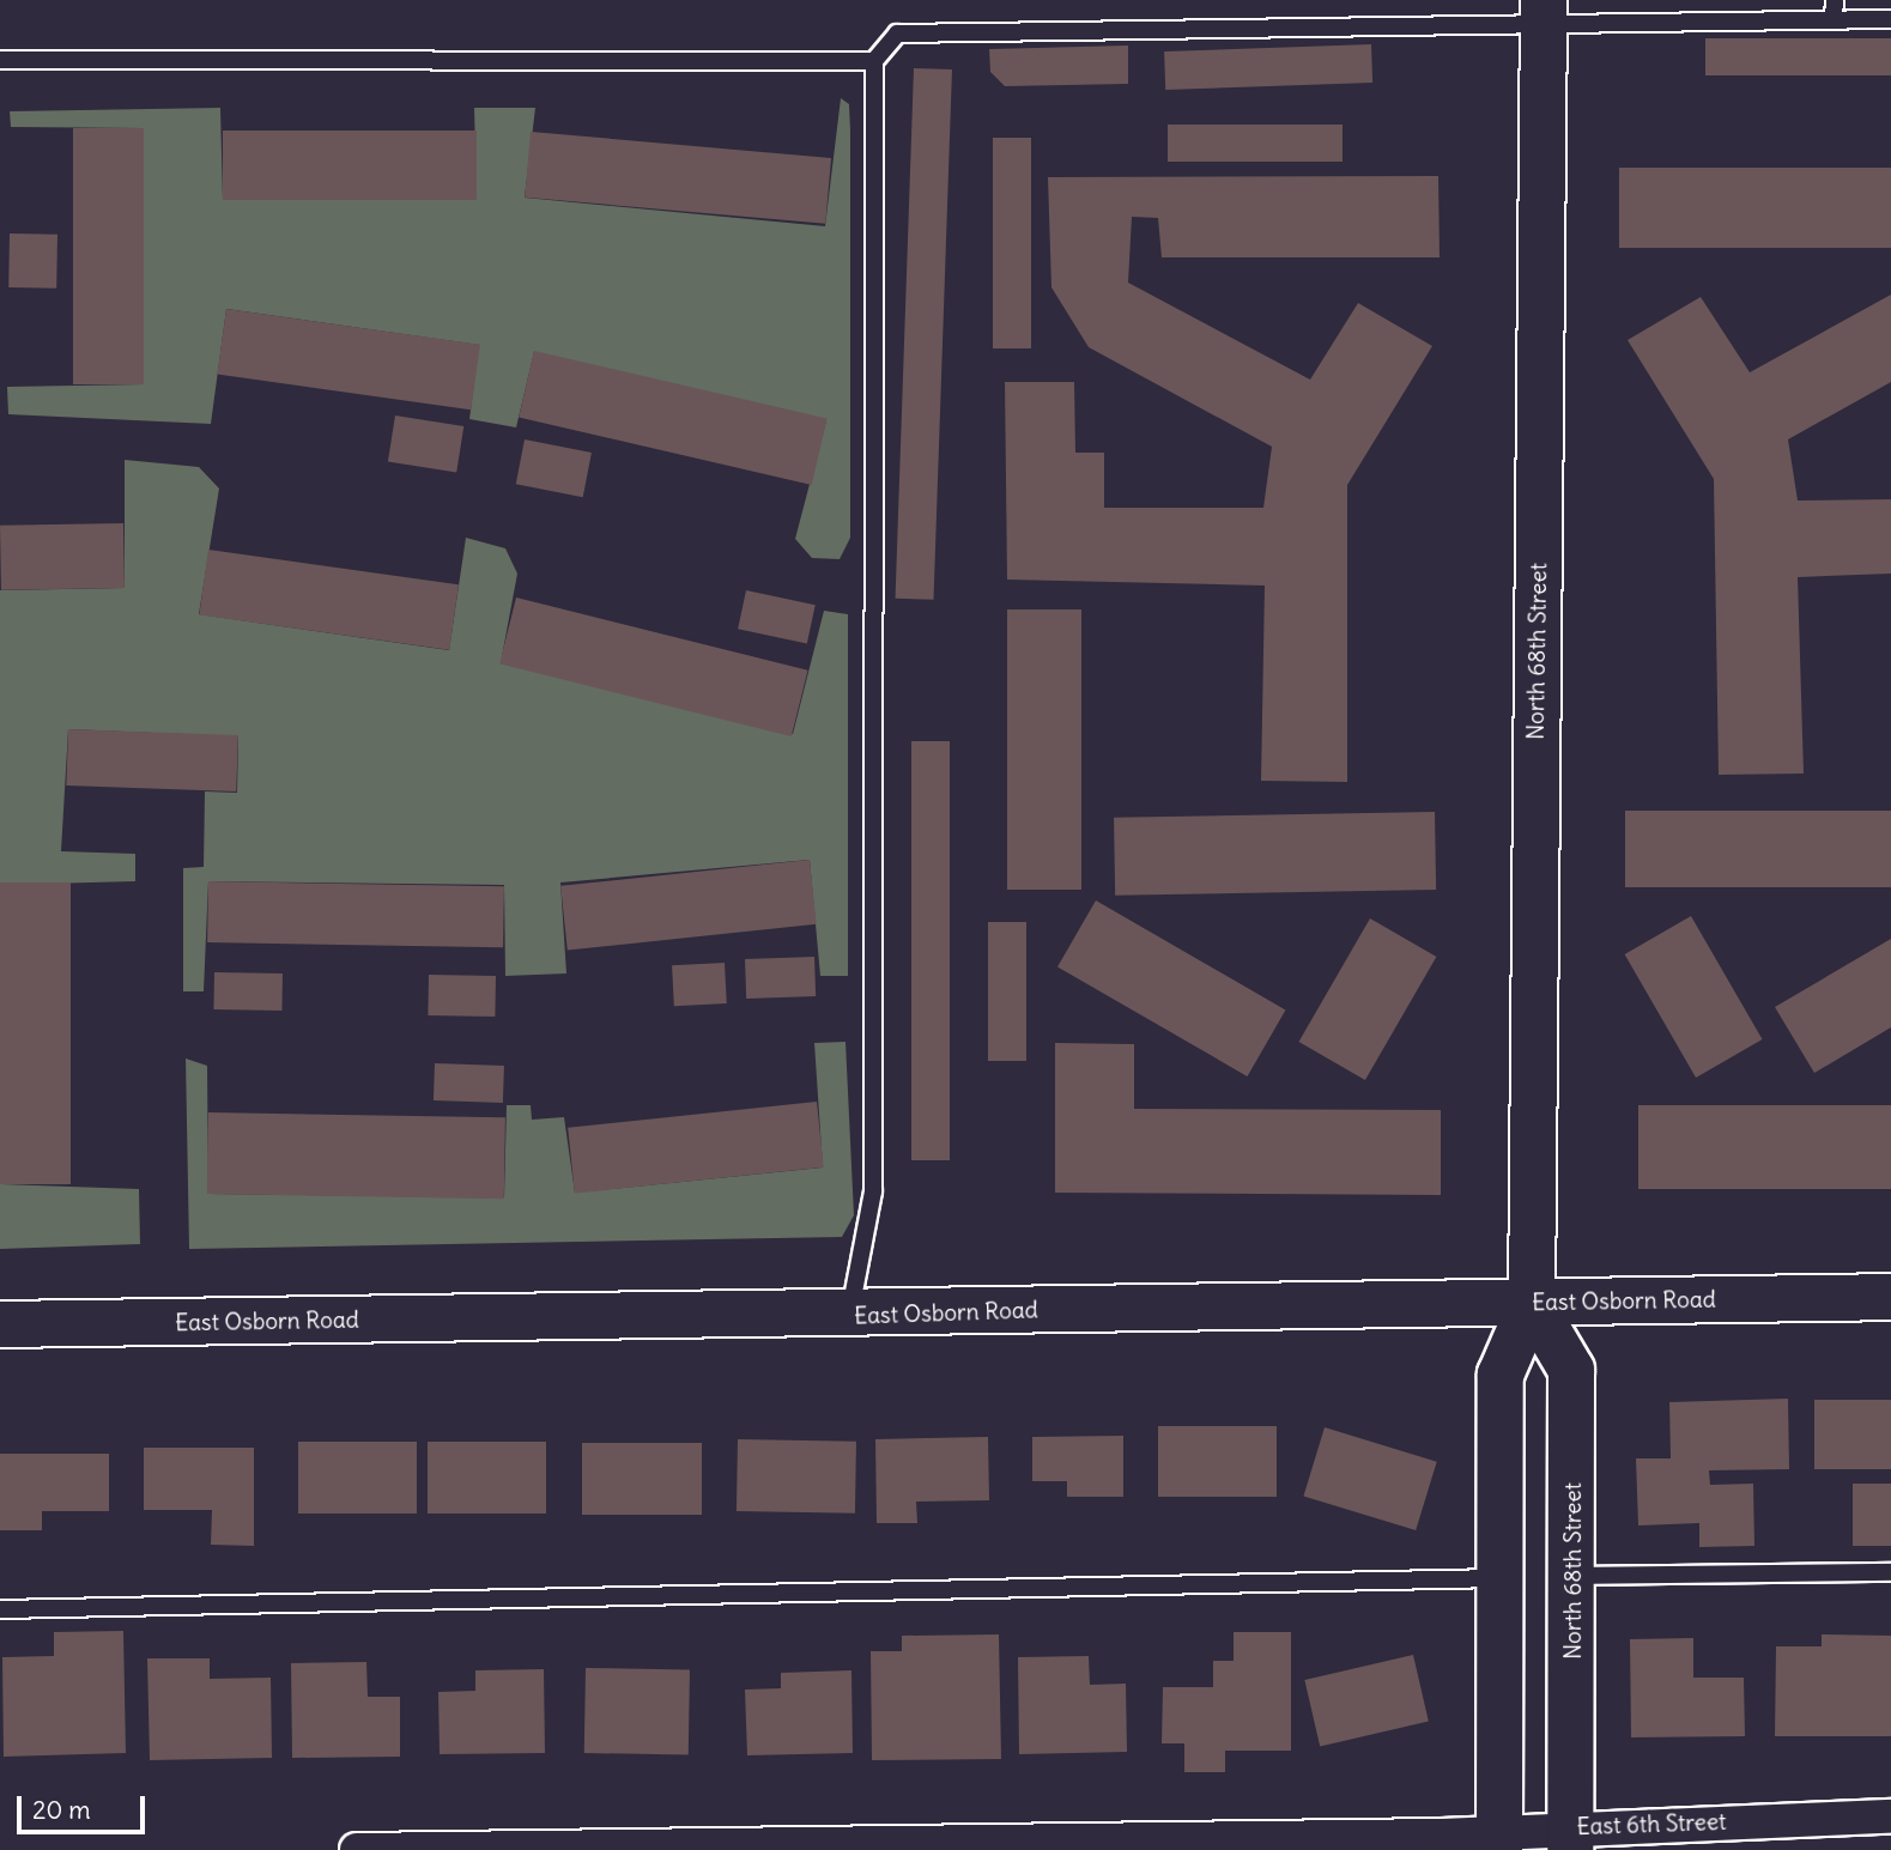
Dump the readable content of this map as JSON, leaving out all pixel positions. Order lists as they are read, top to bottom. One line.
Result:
{"streets":{"main road":["North 68th Street","East Osborn Road"],"street":["East 6th Street"]},"crossings":[["North 68th Street","East Osborn Road"],["North 68th Street","East 6th Street"]],"scale_bar":"20 m"}
